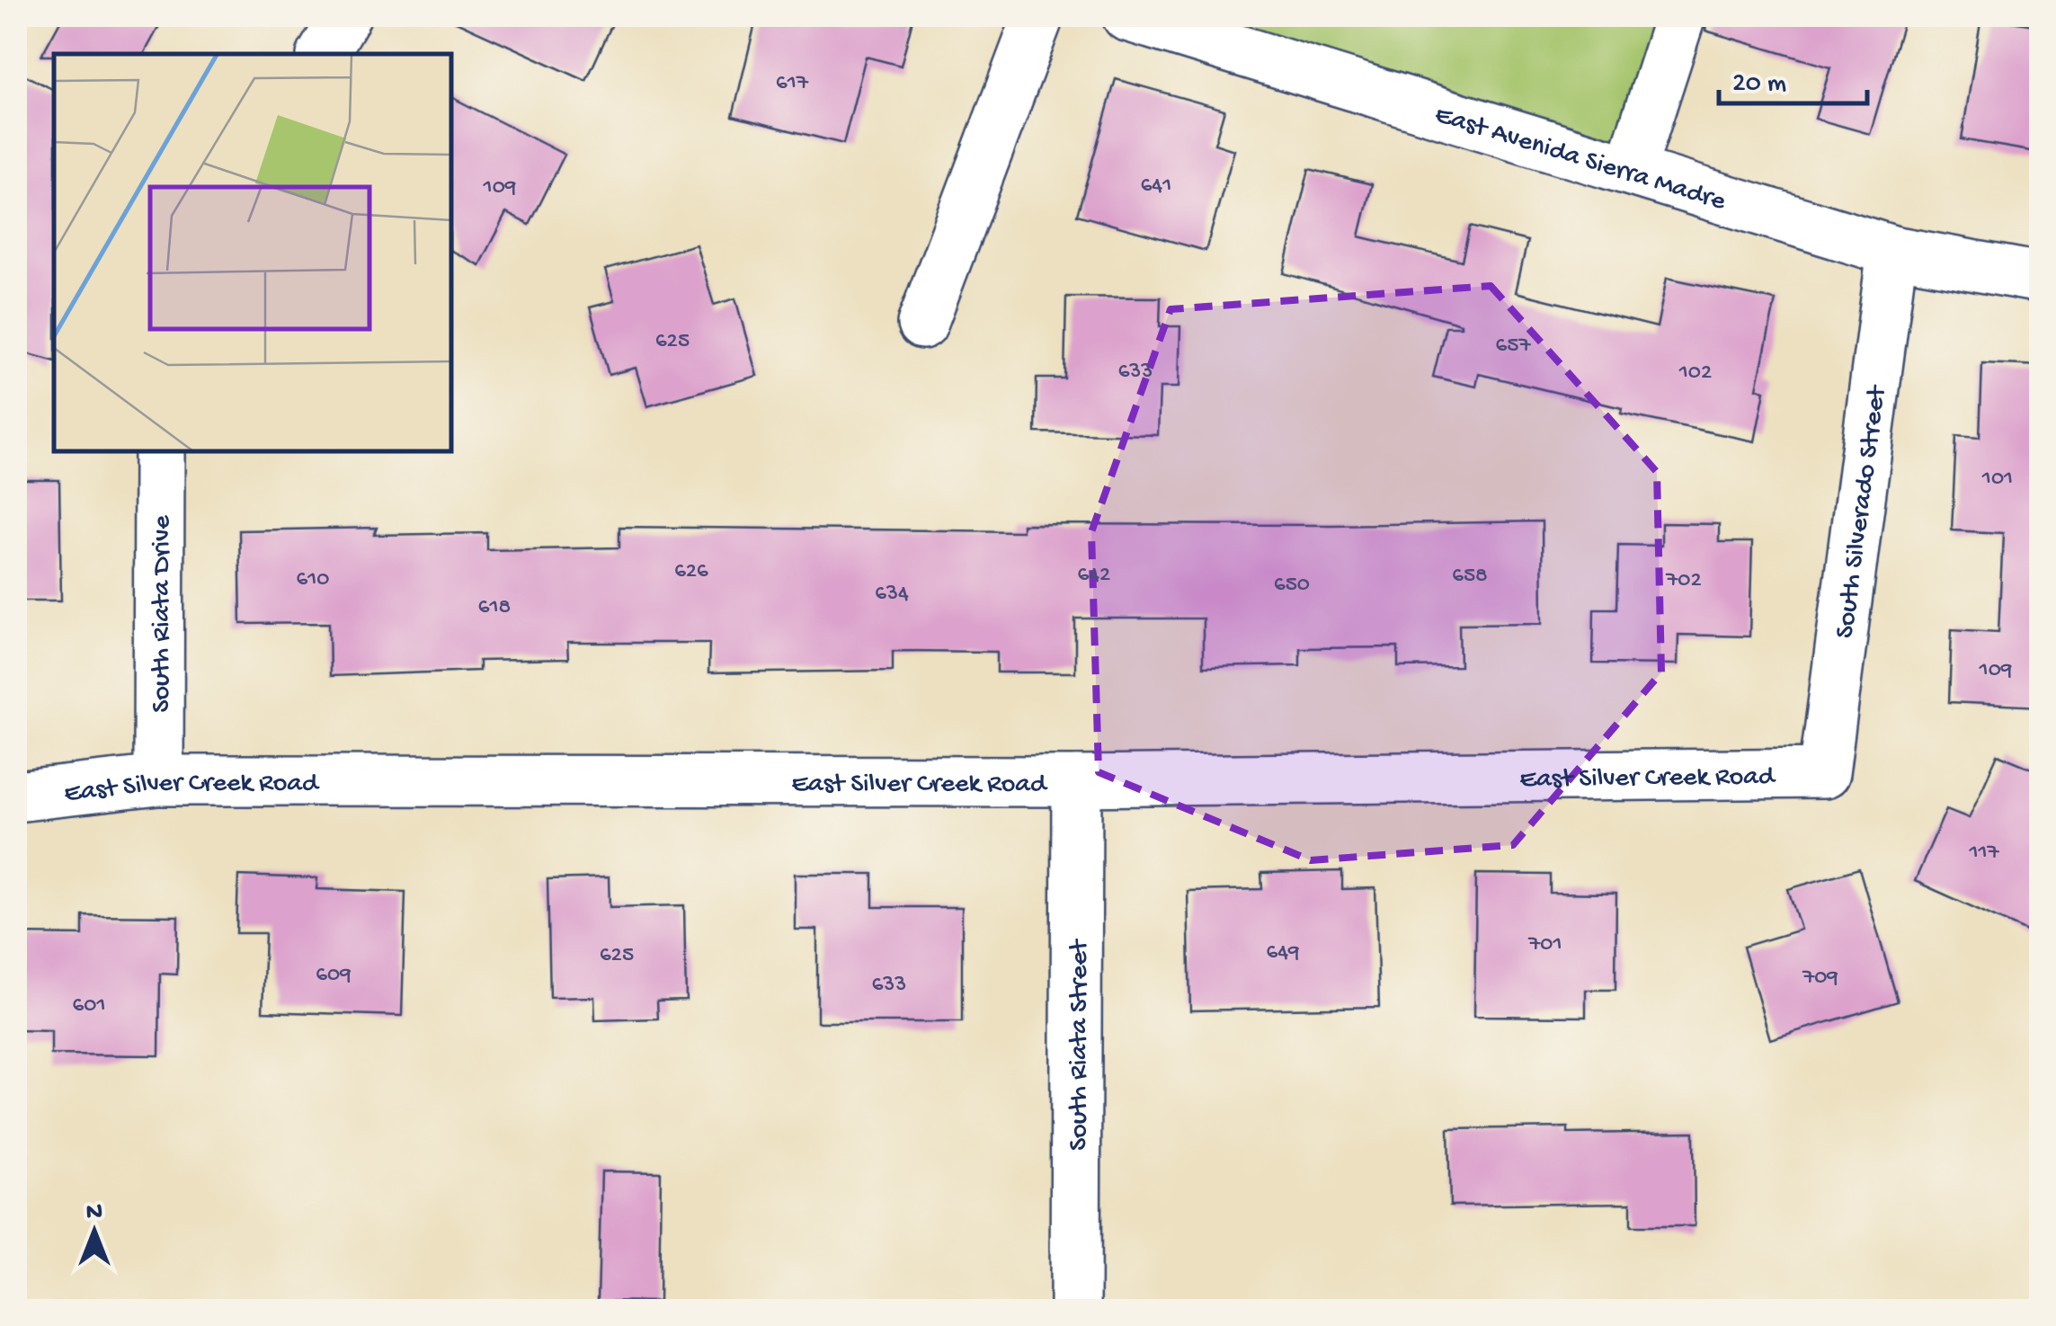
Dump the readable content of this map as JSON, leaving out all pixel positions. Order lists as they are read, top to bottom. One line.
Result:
{"streets":{"street":["East Avenida Sierra Madre","South Silverado Street","South Riata Drive","East Silver Creek Road","South Riata Street"]},"crossings":[["East Avenida Sierra Madre","South Silverado Street"],["South Silverado Street","East Silver Creek Road"],["South Riata Drive","East Silver Creek Road"],["East Silver Creek Road","South Riata Street"]],"house_numbers":["617","641","109","625","657","633","102","101","626","642","658","610","702","650","634","618","109","117","701","649","625","609","709","633","601"],"scale_bar":"20 m","north":"top"}
